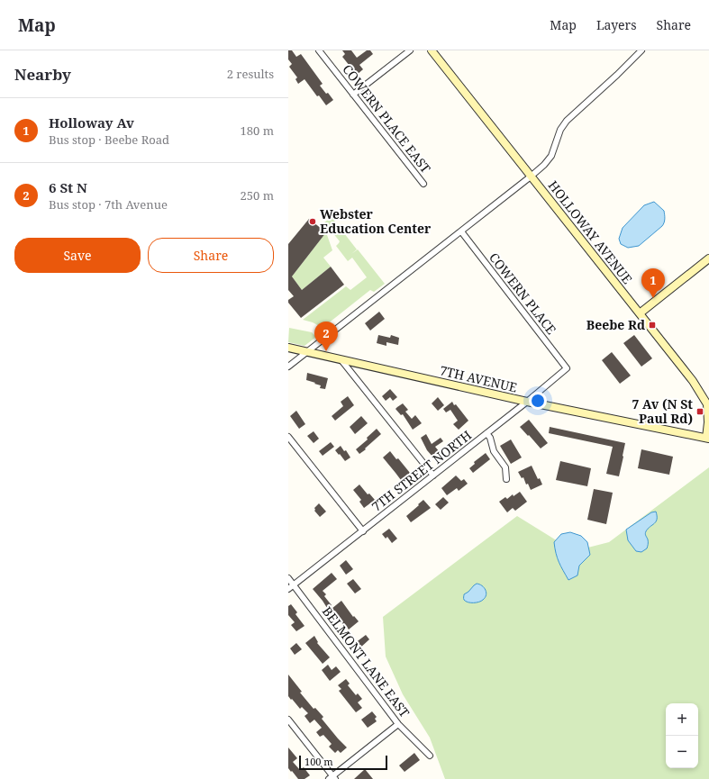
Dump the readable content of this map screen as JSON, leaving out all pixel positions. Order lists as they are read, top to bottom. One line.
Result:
{"streets":{"street":["COWERN PLACE EAST","HOLLOWAY AVENUE","COWERN PLACE","7TH AVENUE","7TH STREET NORTH","BELMONT LANE EAST"]},"crossings":[["HOLLOWAY AVENUE","7TH AVENUE"],["COWERN PLACE","7TH STREET NORTH"],["7TH AVENUE","7TH STREET NORTH"],["7TH STREET NORTH","BELMONT LANE EAST"]],"places":{"other":["Webster Education Center"],"transit":["Beebe Rd","7 Av (N St Paul Rd)"]},"scale_bar":"100 m","page":{"header":"Map","nav":["Map","Layers","Share"],"heading":["Nearby","2 results"],"list":[{"mark":"1","name":"Holloway Av","note":"Bus stop · Beebe Road","value":"180 m"},{"mark":"2","name":"6 St N","note":"Bus stop · 7th Avenue","value":"250 m"}],"buttons":["Save","Share"],"pins":["1","2"],"map_buttons":["+","−"],"scale":"100 m"}}
